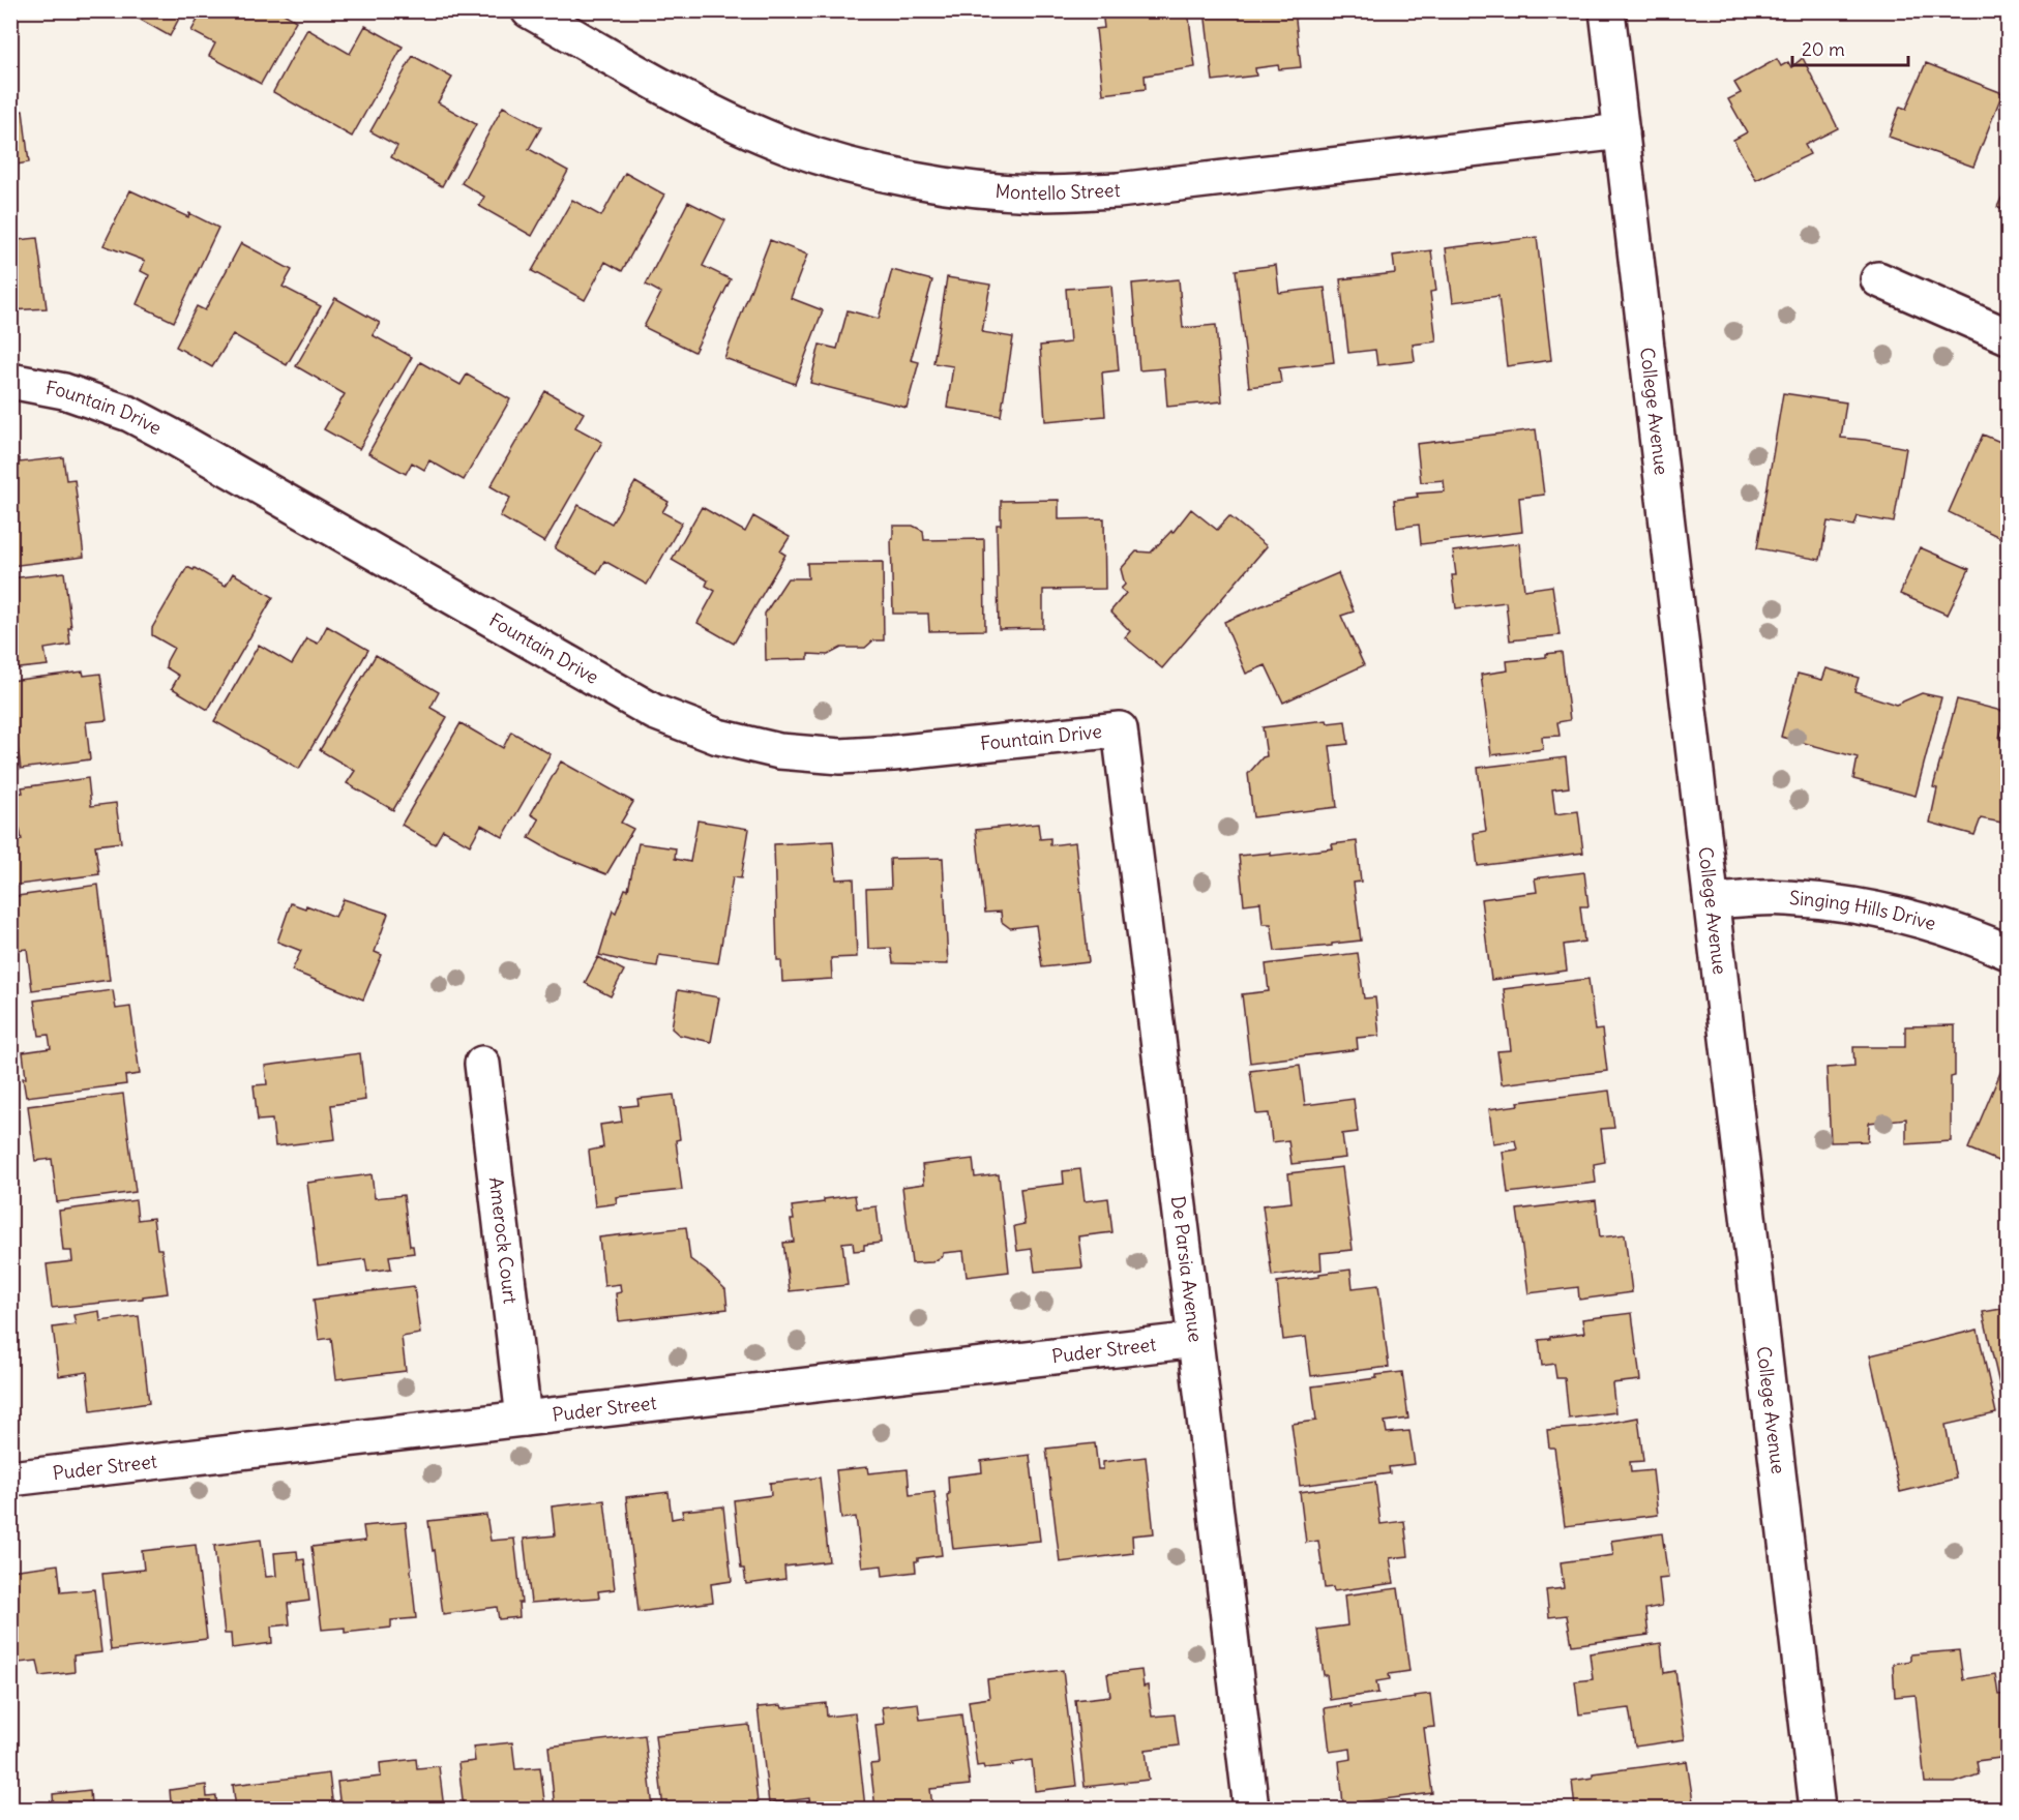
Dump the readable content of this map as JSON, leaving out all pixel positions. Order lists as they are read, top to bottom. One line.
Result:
{"streets":{"street":["Montello Street","Fountain Drive","College Avenue","Singing Hills Drive","Amerock Court","De Parsia Avenue","Puder Street"]},"crossings":[["Montello Street","College Avenue"],["Fountain Drive","De Parsia Avenue"],["College Avenue","Singing Hills Drive"],["Amerock Court","Puder Street"],["De Parsia Avenue","Puder Street"]],"scale_bar":"20 m"}
